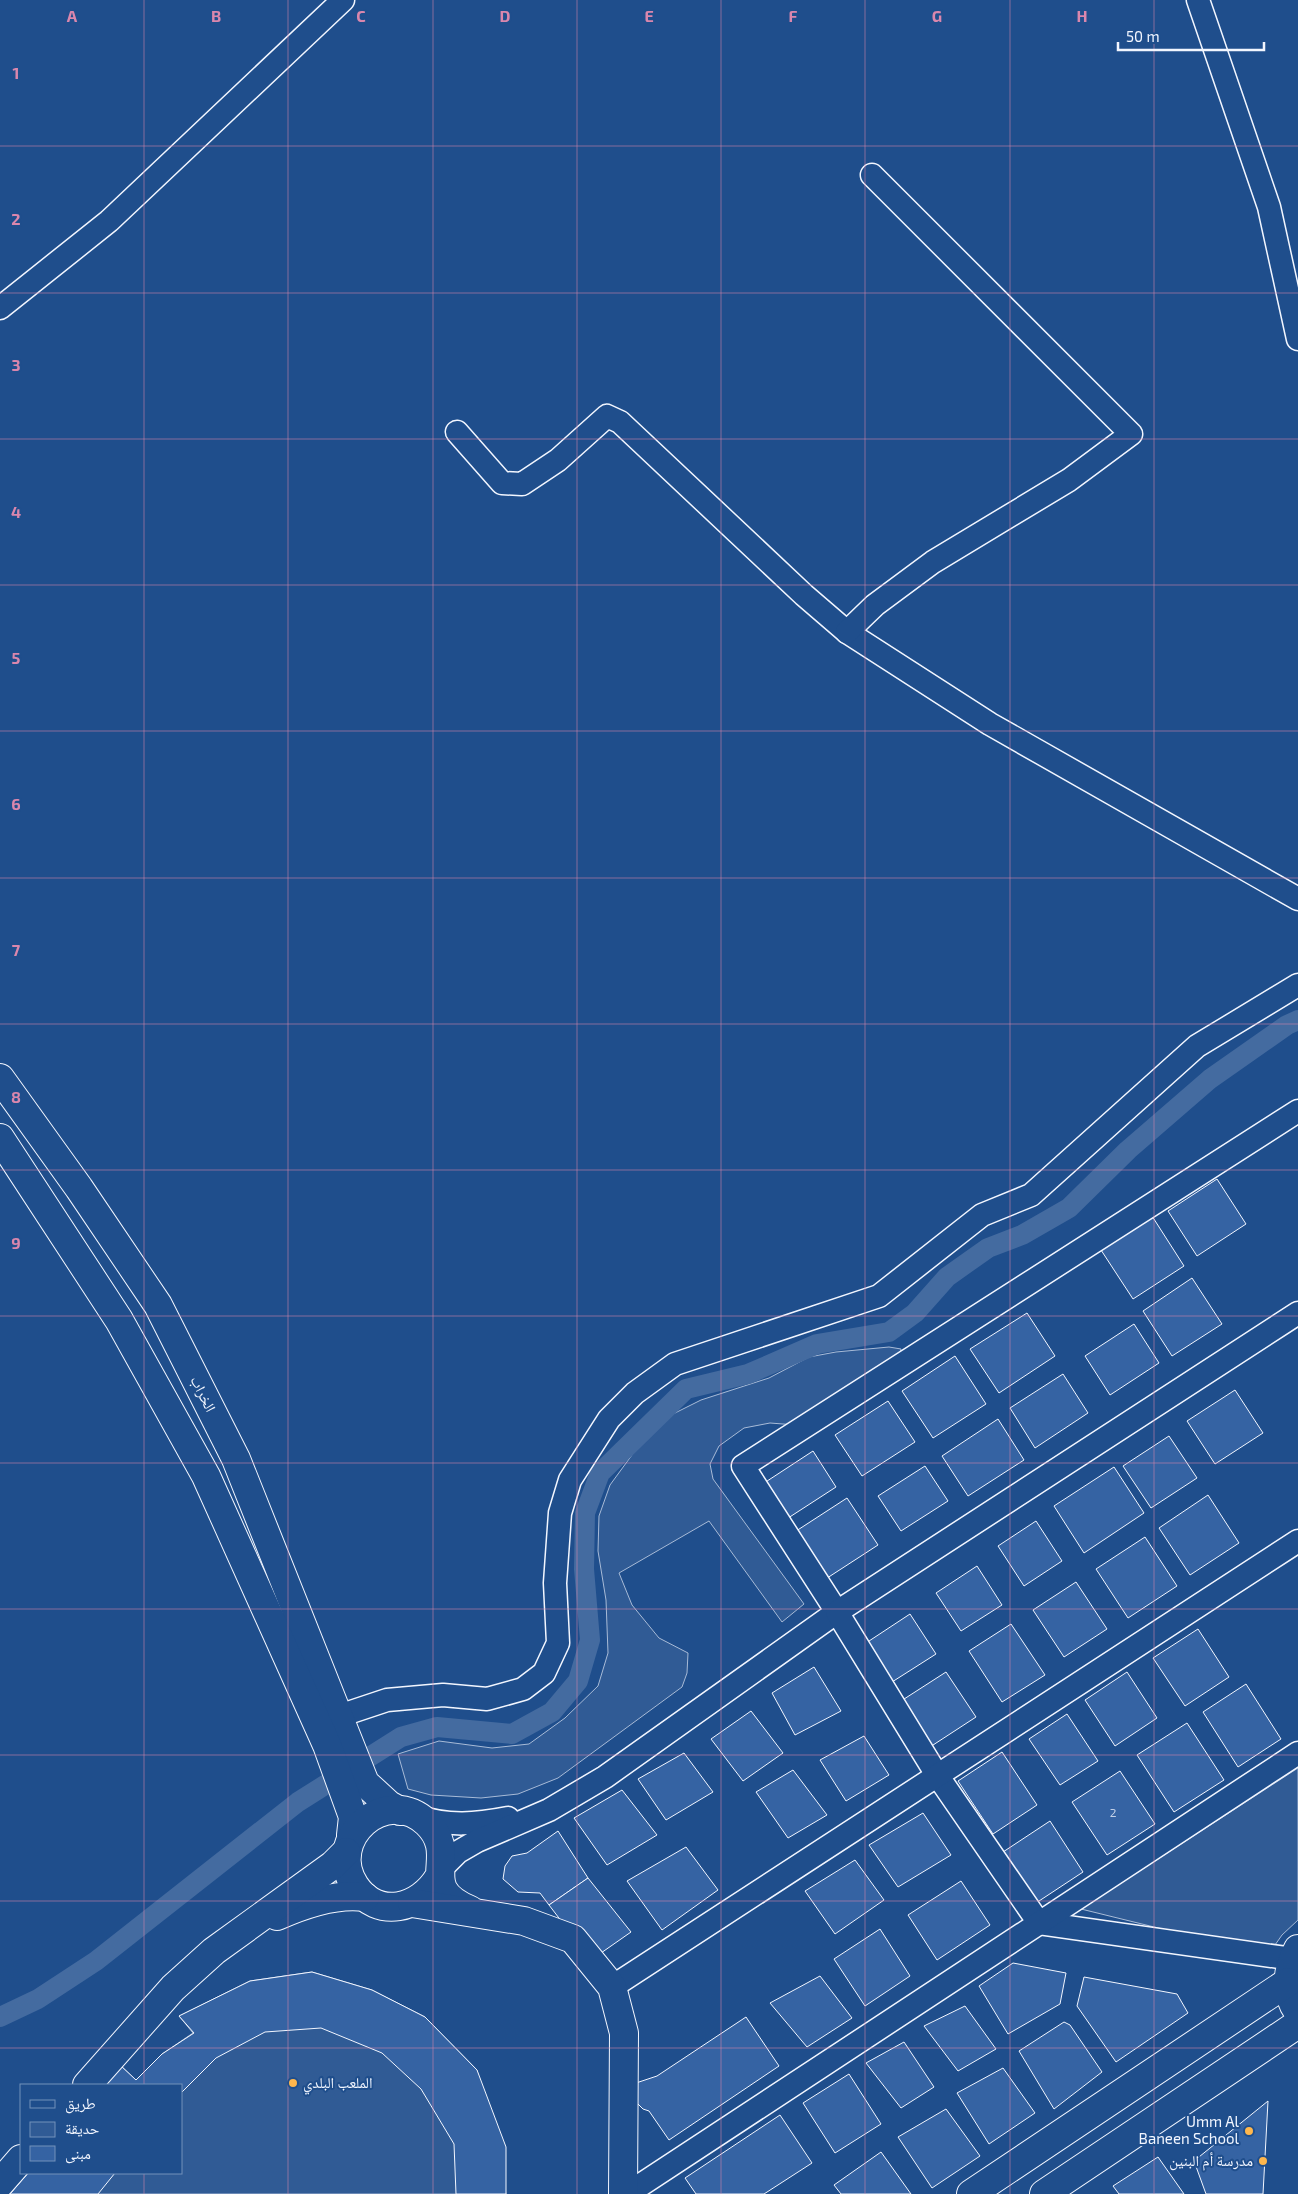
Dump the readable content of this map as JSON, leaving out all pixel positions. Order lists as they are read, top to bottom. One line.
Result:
{"streets":{"main road":["الخراب"]},"places":["الملعب البلدي","Umm Al Baneen School","مدرسة أم البنين"],"house_numbers":["2"],"legend":["طريق","حديقة","مبنى"],"scale_bar":"50 m","grid":{"columns":["A","B","C","D","E","F","G","H"],"rows":["1","2","3","4","5","6","7","8","9"]}}
